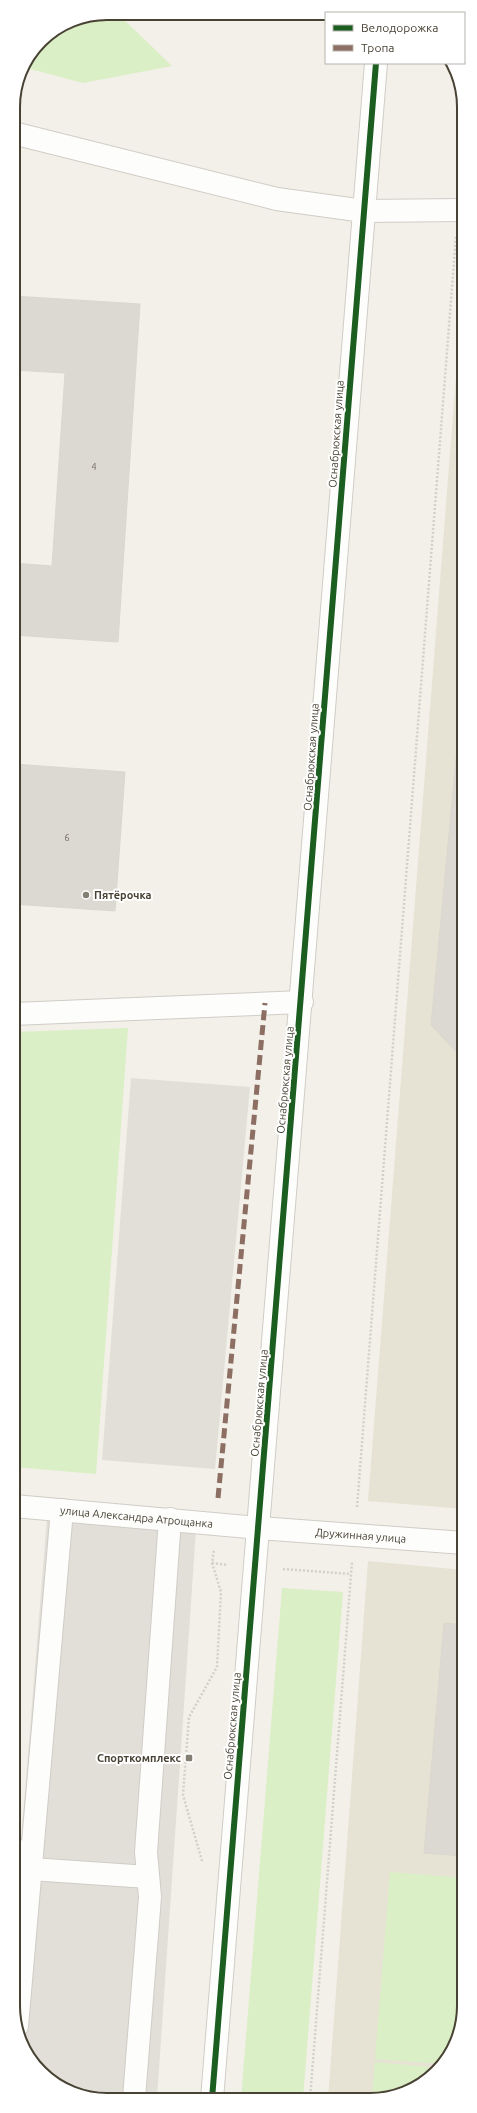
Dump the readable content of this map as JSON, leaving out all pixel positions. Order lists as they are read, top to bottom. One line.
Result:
{"streets":{"street":["Оснабрюкская улица","улица Александра Атрощанка","Дружинная улица"]},"crossings":[["Оснабрюкская улица","улица Александра Атрощанка"],["Оснабрюкская улица","Дружинная улица"],["улица Александра Атрощанка","Дружинная улица"]],"places":{"other":["Пятёрочка"],"transit":["Спорткомплекс"]},"house_numbers":["4","6"],"legend":["Велодорожка","Тропа"]}
